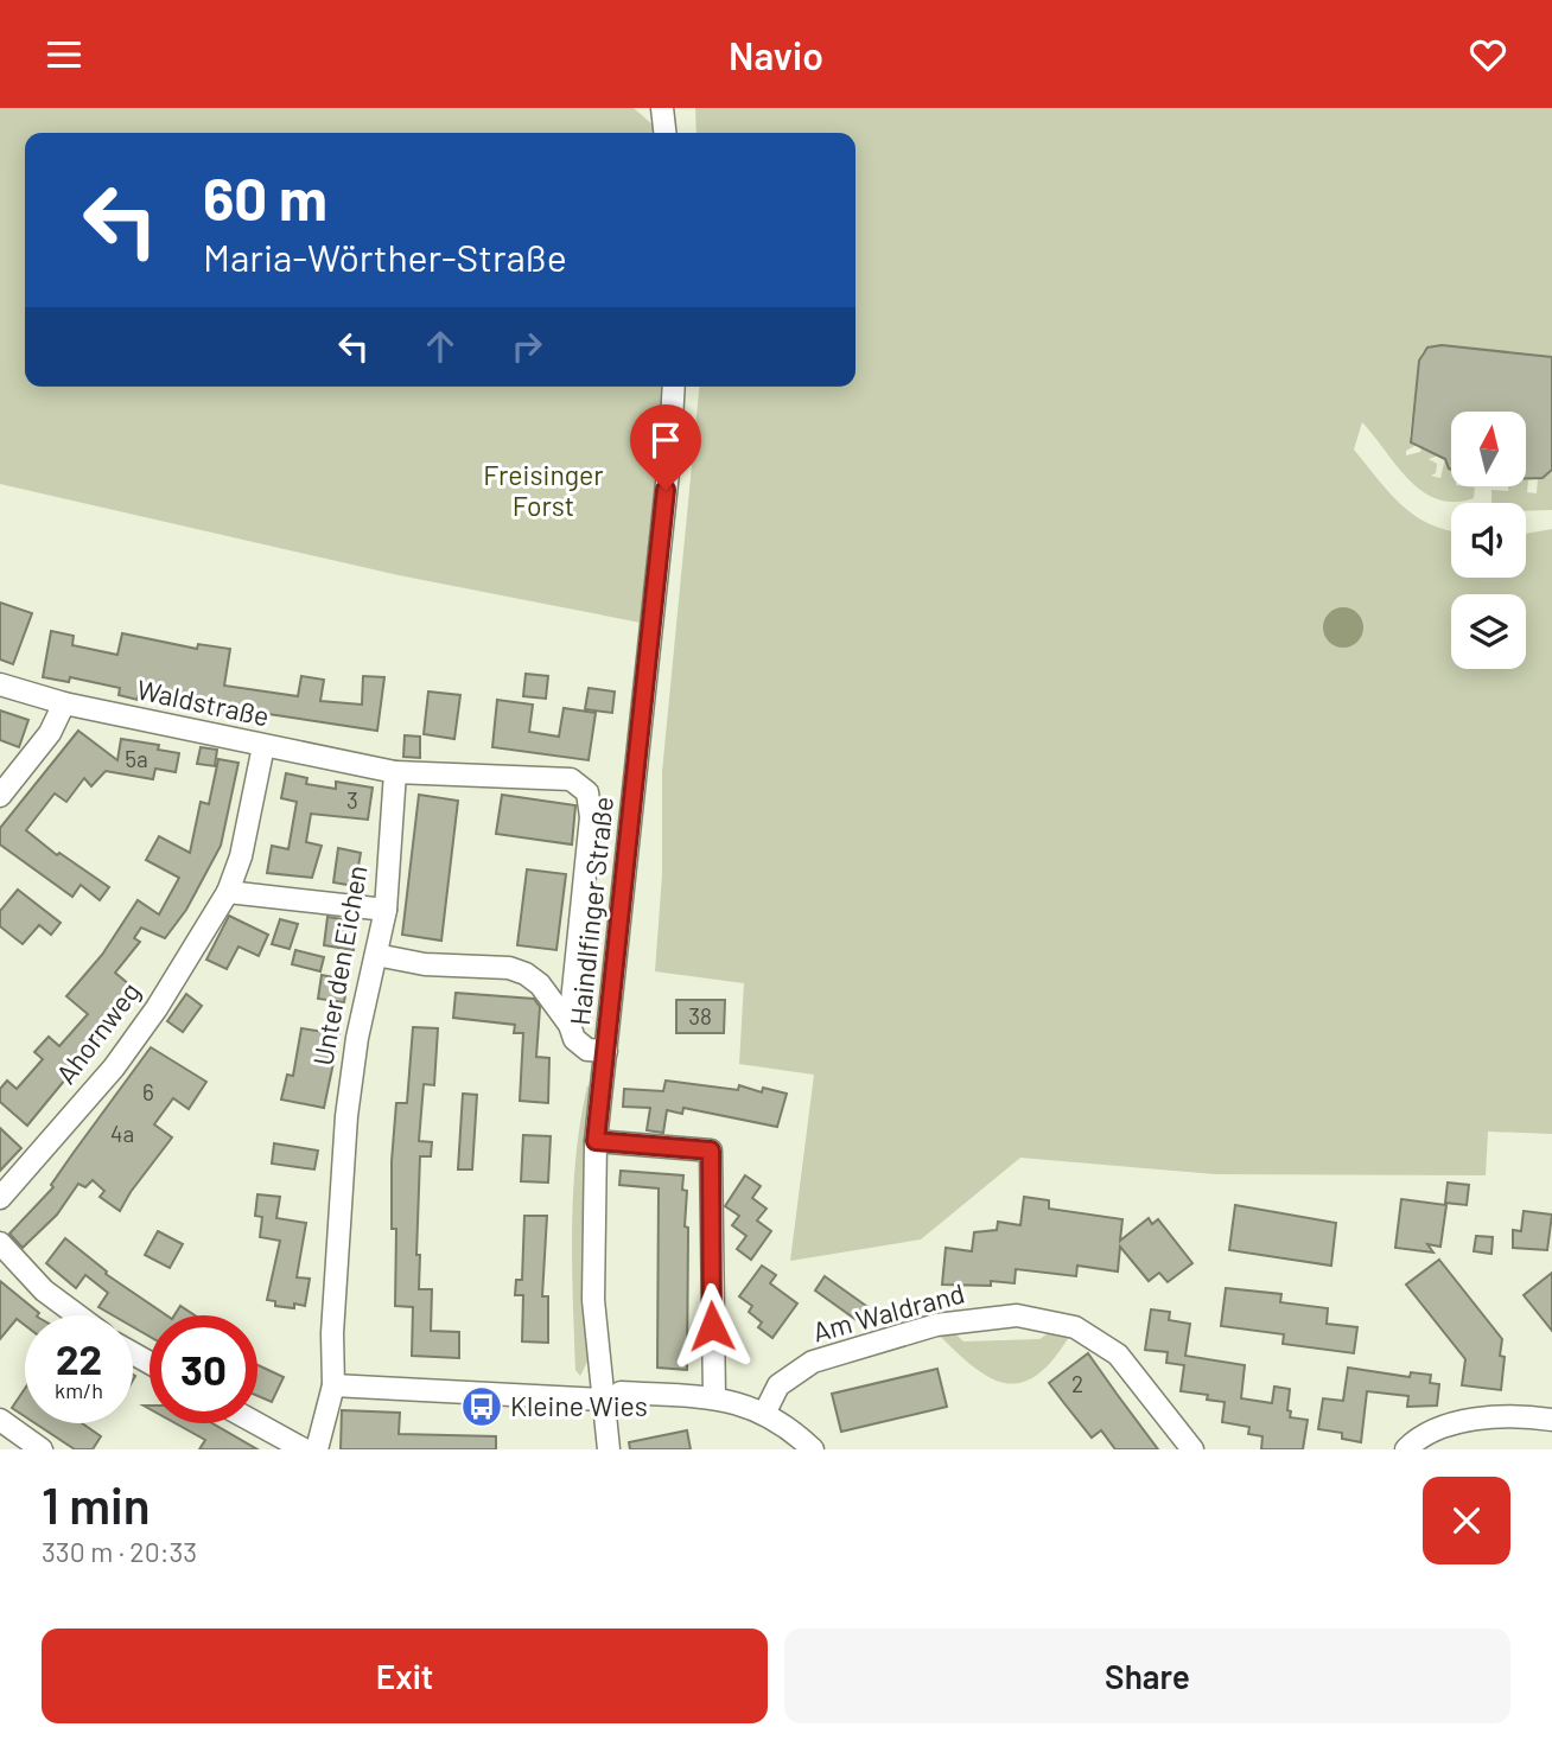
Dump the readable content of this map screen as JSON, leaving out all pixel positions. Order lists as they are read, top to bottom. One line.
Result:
{"streets":{"street":["Waldstraße","Haindlfinger Straße","Unter den Eichen","Ahornweg","Am Waldrand"]},"crossings":[["Waldstraße","Unter den Eichen"],["Waldstraße","Ahornweg"]],"parks":["Freisinger Forst"],"places":{"bus stop":["Kleine Wies"]},"house_numbers":["5a","3","38","6","4a","2"],"north":"top","page":{"header":"Navio","turn":["60 m","Maria-Wörther-Straße"],"speed":"22 km/h","limit":"30","heading":["1 min","330 m · 20:33"],"buttons":["Exit","Share"]}}
